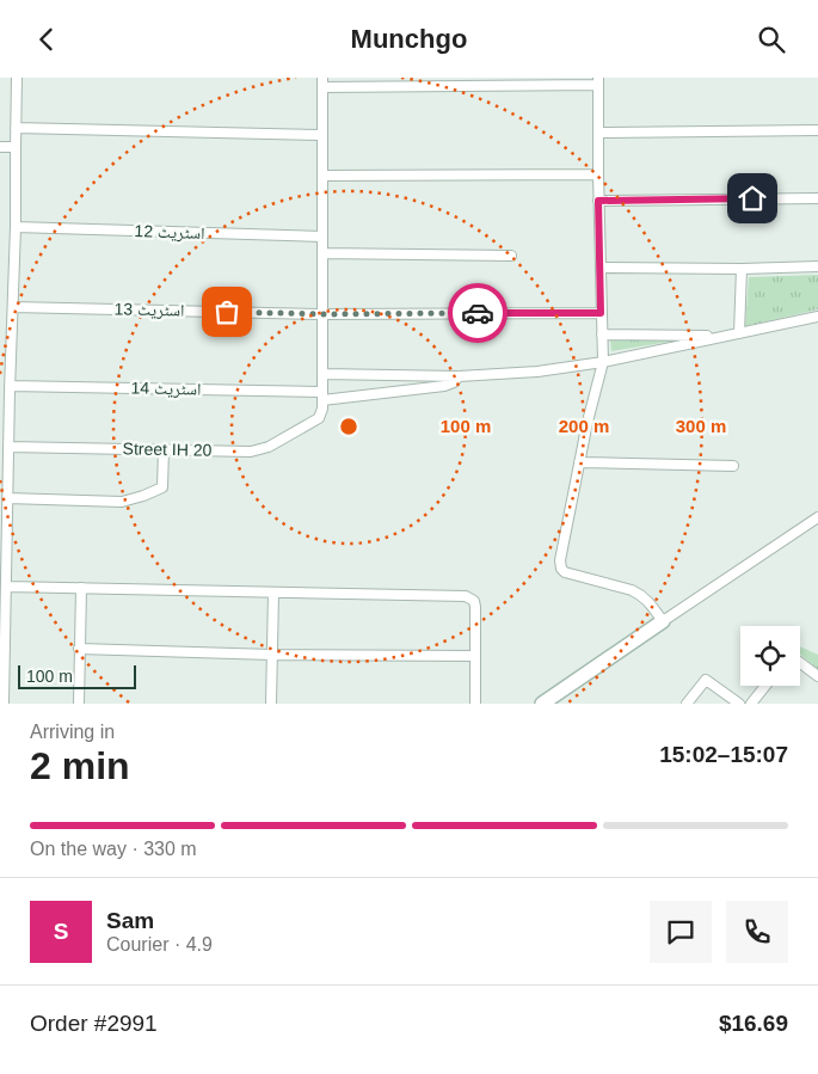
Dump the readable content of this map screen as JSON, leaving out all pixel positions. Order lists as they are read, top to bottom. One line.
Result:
{"streets":{"street":["اسٹریٹ 12","اسٹریٹ 13","اسٹریٹ 14","Street IH 20"]},"crossings":[["اسٹریٹ 14","Street IH 20"]],"scale_bar":"100 m","page":{"header":"Munchgo","scale":"100 m","heading":["2 min","Arriving in","15:02–15:07"],"panel":["Sam","Courier · 4.9","Order #2991","$16.69"],"bar":"On the way · 330 m","round":"S"},"rings":["100 m","200 m","300 m"]}
